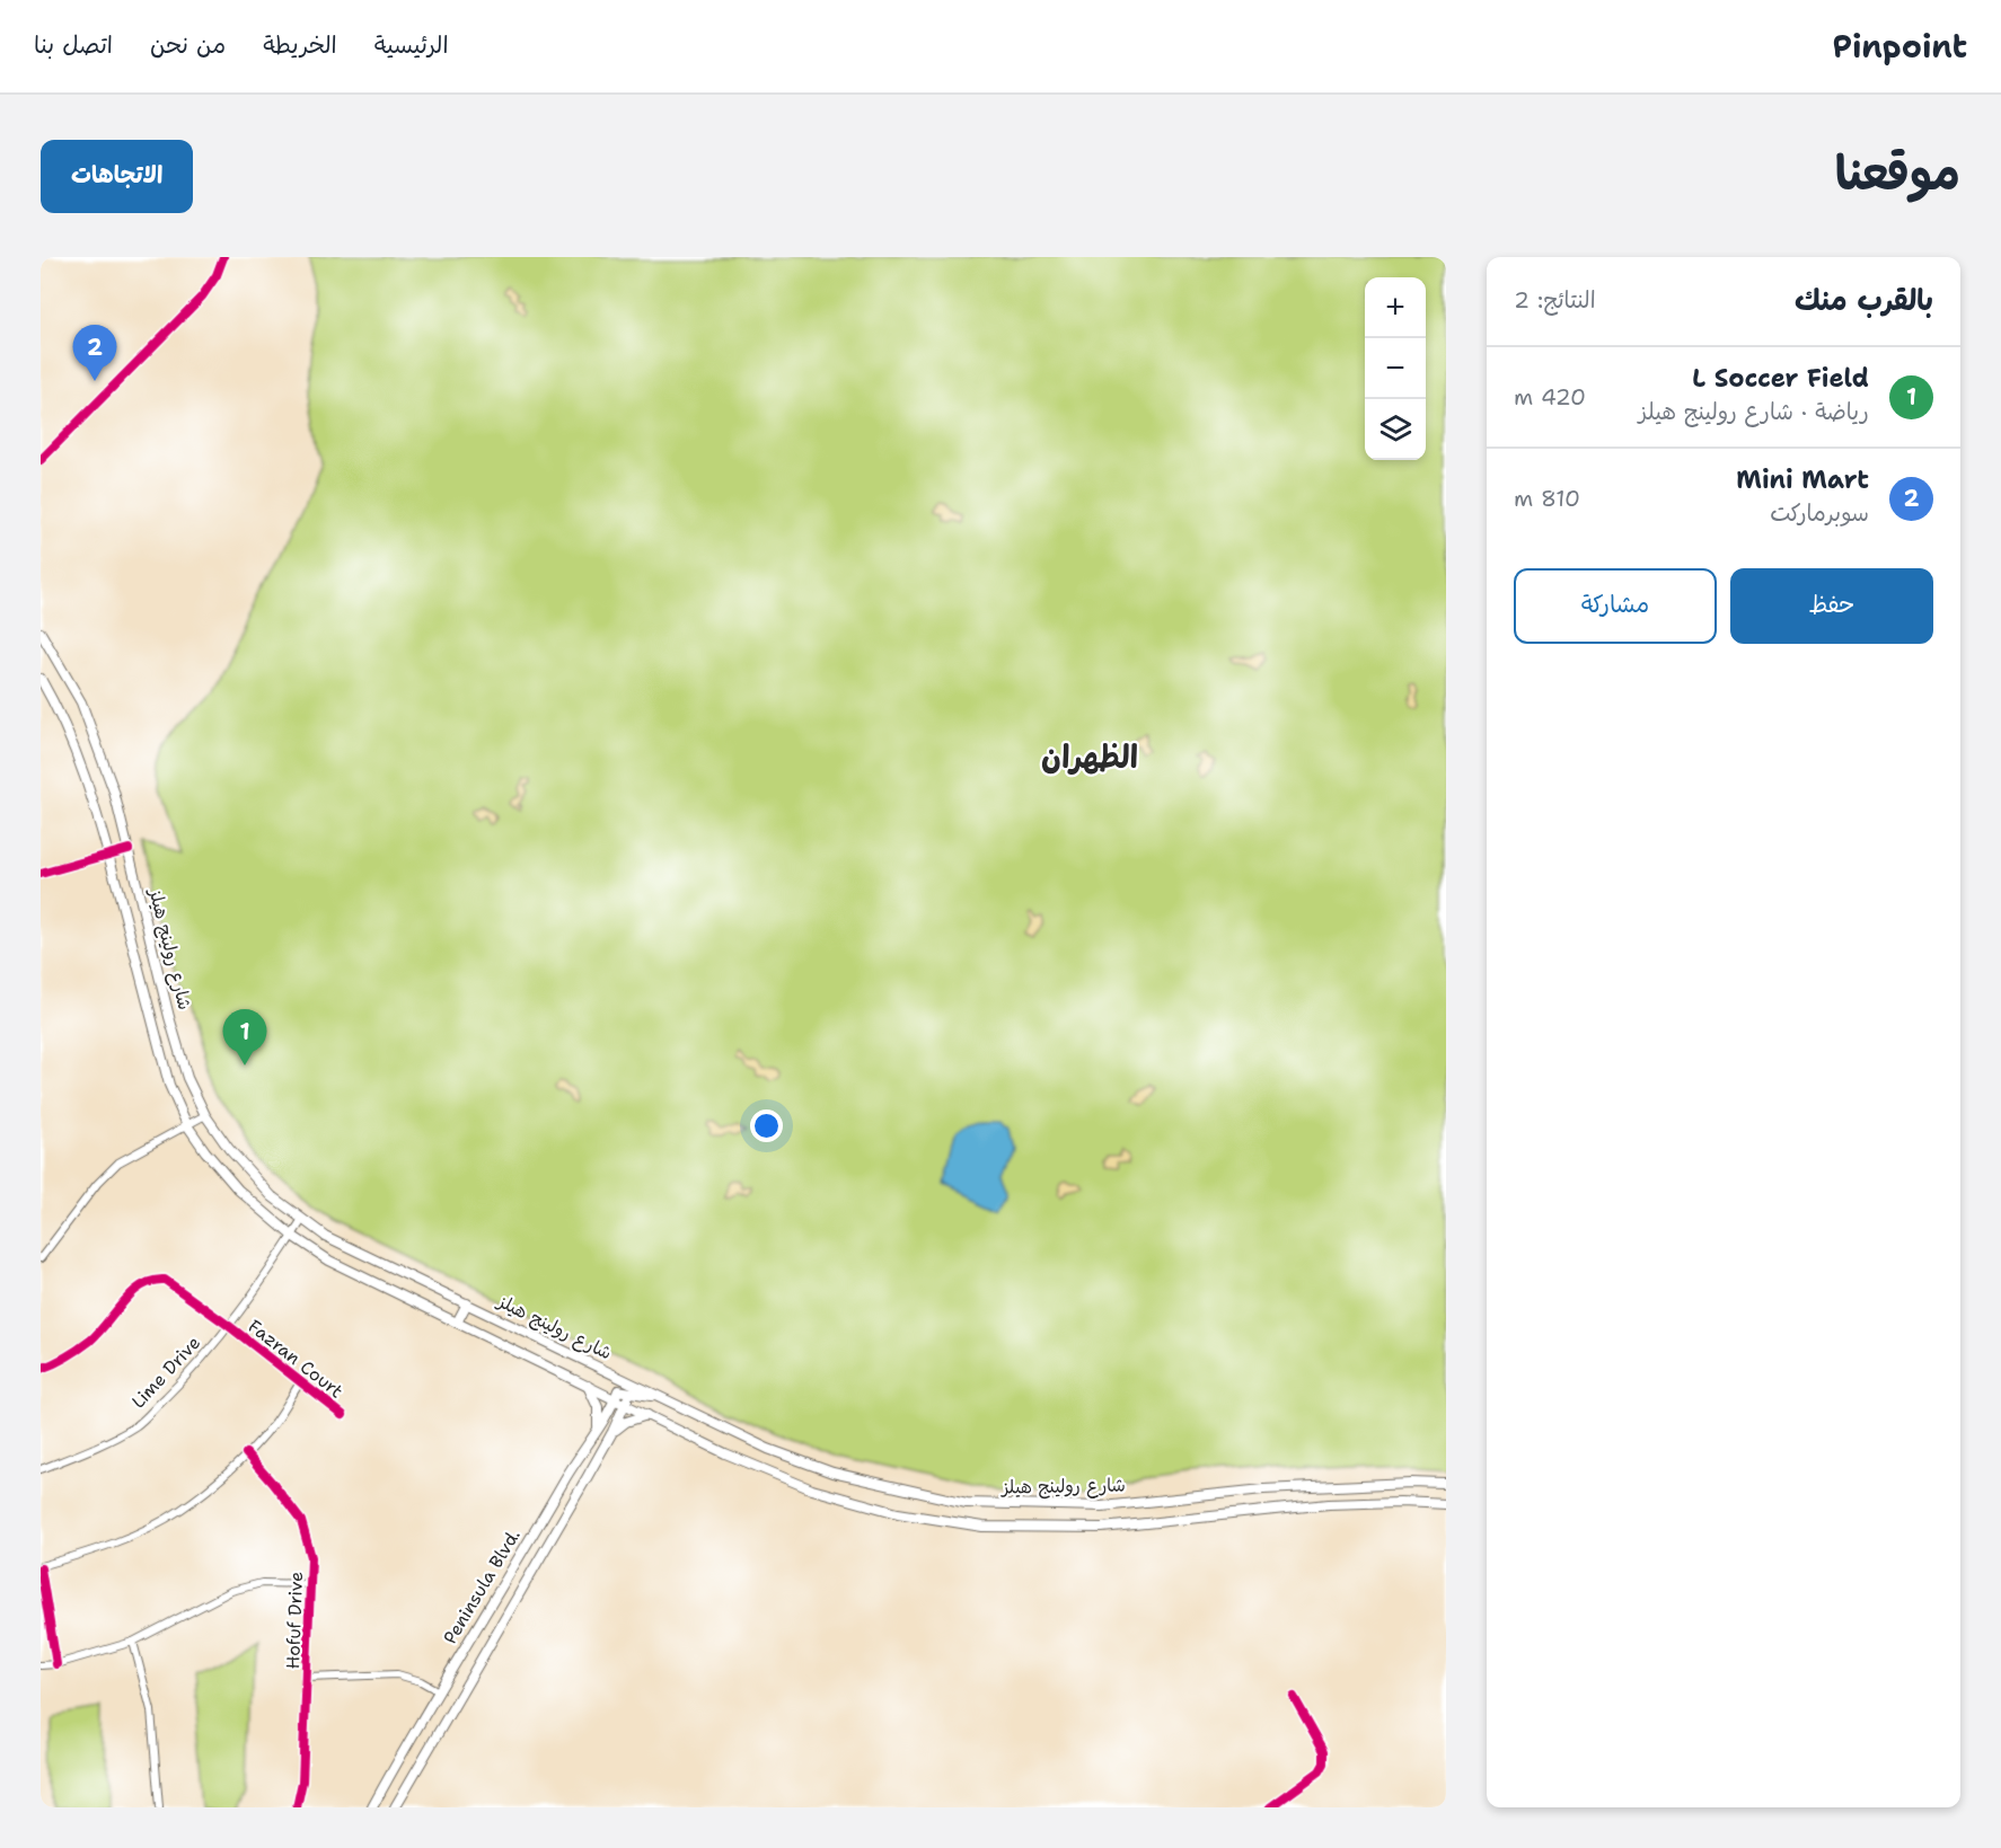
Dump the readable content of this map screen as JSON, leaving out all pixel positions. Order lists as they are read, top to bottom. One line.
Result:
{"streets":{"main road":["شارع رولينج هيلز","Peninsula Blvd."],"street":["Fazran Court","Lime Drive","Hofuf Drive"]},"crossings":[["شارع رولينج هيلز","Lime Drive"],["شارع رولينج هيلز","Peninsula Blvd."],["Fazran Court","Lime Drive"]],"districts":["الظهران"],"page":{"header":"Pinpoint","nav":["الرئيسية","الخريطة","من نحن","اتصل بنا"],"title":"موقعنا","buttons":["الاتجاهات",["حفظ","مشاركة"]],"heading":["بالقرب منك","النتائج: 2"],"map_buttons":["+","−"],"pins":["2","1"],"list":[{"mark":"1","name":"L Soccer Field","note":"رياضة · شارع رولينج هيلز","value":"420 m"},{"mark":"2","name":"Mini Mart","note":"سوبرماركت","value":"810 m"}]}}
